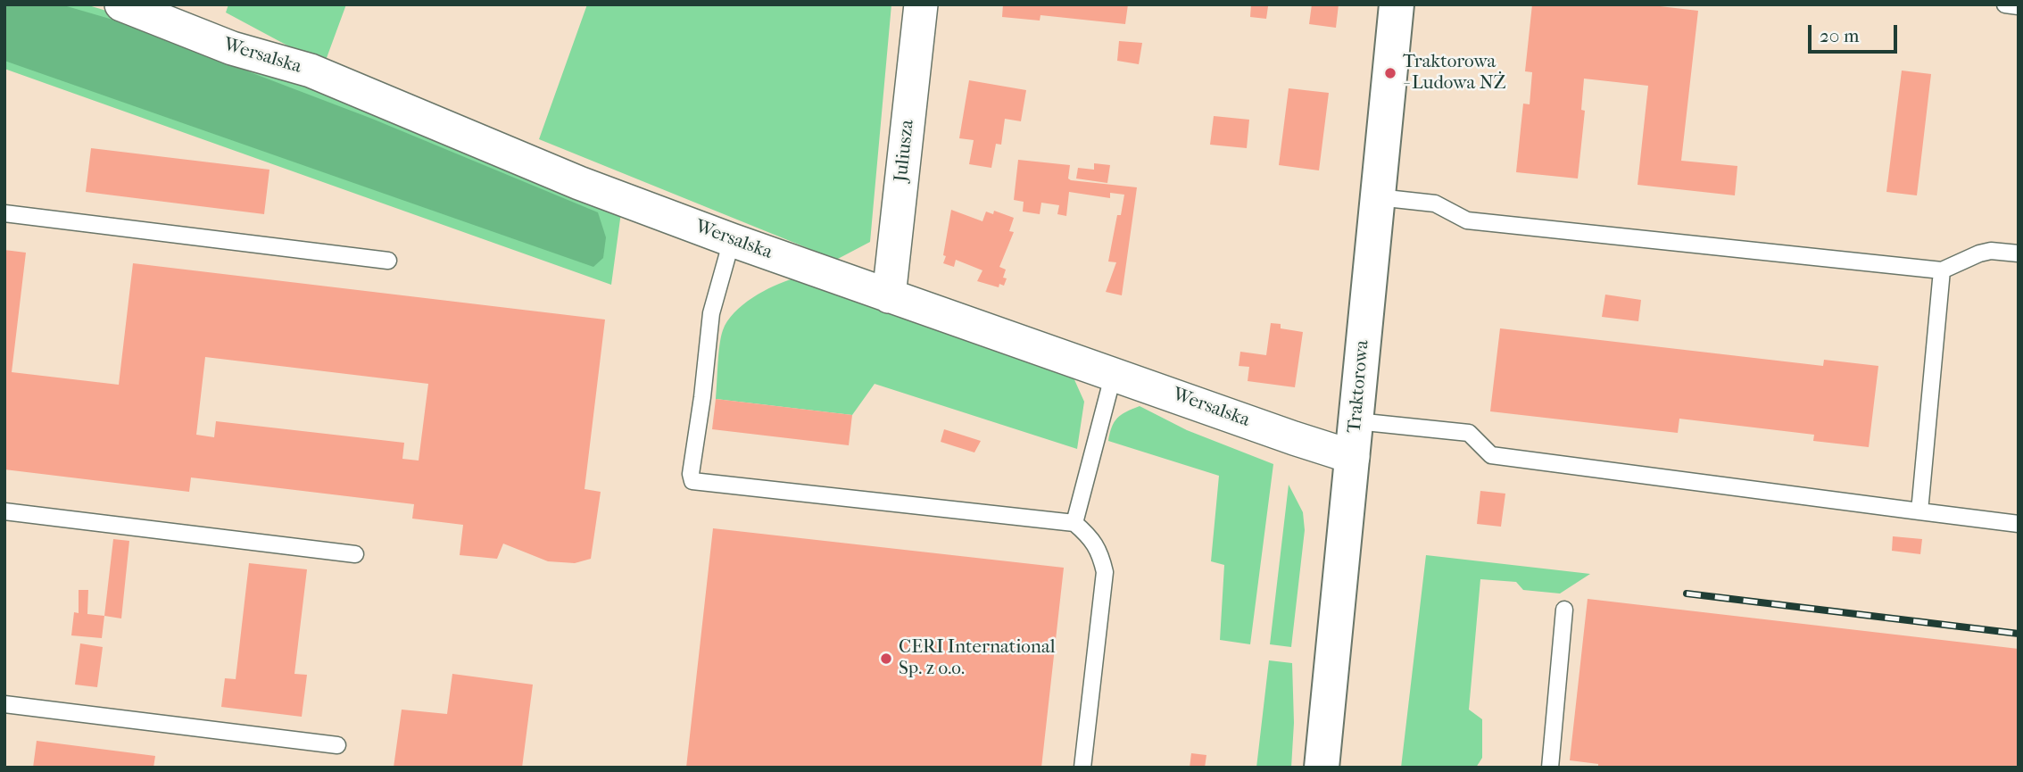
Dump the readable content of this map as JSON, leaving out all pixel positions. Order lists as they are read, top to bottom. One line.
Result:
{"streets":{"street":["Wersalska","Juliusza","Traktorowa"]},"crossings":[["Wersalska","Juliusza"],["Wersalska","Traktorowa"]],"places":["Traktorowa - Ludowa NŻ","CERI International Sp. z o.o."],"scale_bar":"20 m"}
